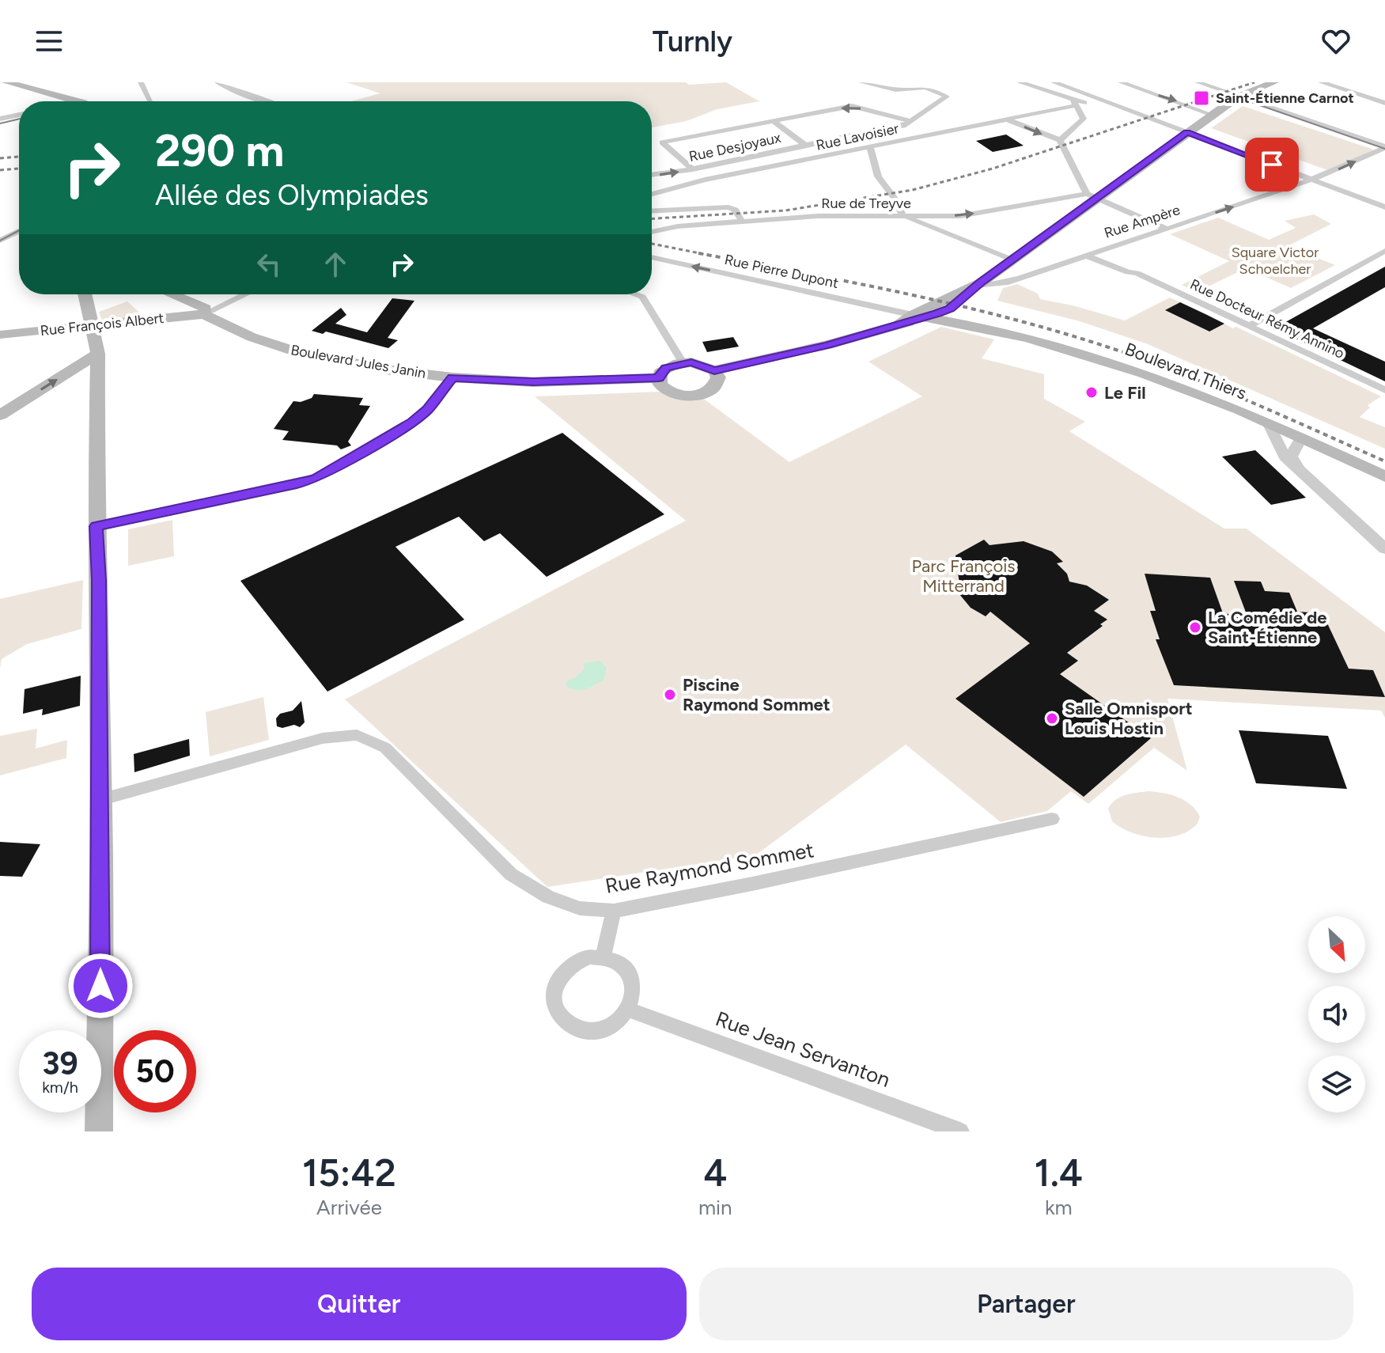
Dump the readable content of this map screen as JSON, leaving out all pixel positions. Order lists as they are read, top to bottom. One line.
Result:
{"streets":{"main road":["Rue François Albert","Boulevard Jules Janin","Boulevard Thiers"],"street":["Rue Lavoisier","Rue Desjoyaux","Rue de Treyve","Rue Ampère","Rue Pierre Dupont","Rue Docteur Rémy Annino","Rue Raymond Sommet","Rue Jean Servanton"]},"crossings":[["Rue Ampère","Rue Docteur Rémy Annino"],["Rue Pierre Dupont","Boulevard Thiers"],["Rue François Albert","Boulevard Jules Janin"]],"one_way":["Rue de Treyve"],"parks":["Square Victor Schoelcher","Parc François Mitterrand"],"places":{"transit":["Saint-Étienne Carnot"],"other":["Le Fil","La Comédie de Saint-Étienne","Piscine Raymond Sommet","Salle Omnisport Louis Hostin"]},"north":"bottom right","page":{"header":"Turnly","turn":["290 m","Allée des Olympiades"],"speed":"39 km/h","limit":"50","eta":["15:42","Arrivée","4","min","1.4","km"],"buttons":["Quitter","Partager"]}}
